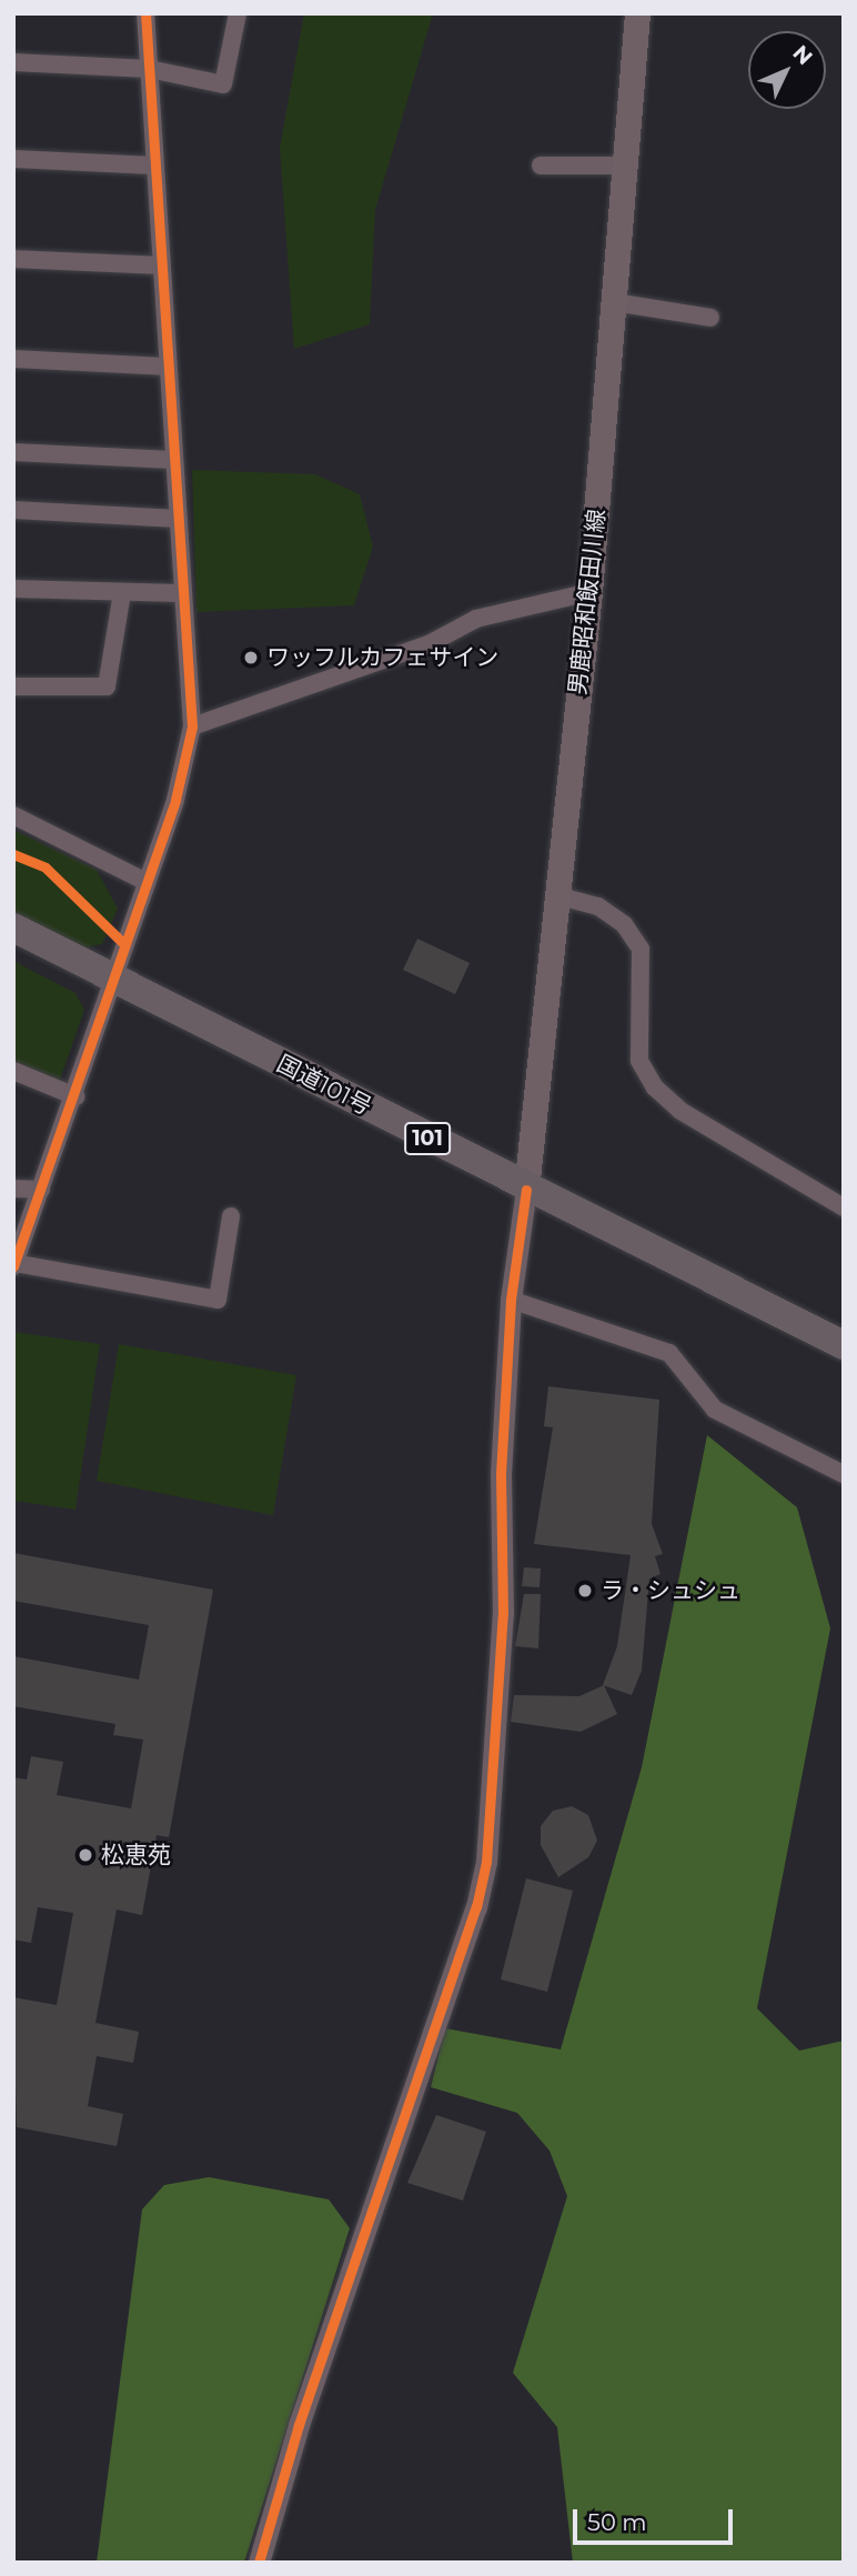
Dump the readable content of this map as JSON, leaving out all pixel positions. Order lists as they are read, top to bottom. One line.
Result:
{"streets":{"highway":["国道101号","101"],"main road":["男鹿昭和飯田川線"]},"crossings":[["男鹿昭和飯田川線","国道101号"]],"places":["ワッフルカフェサイン","ラ・シュシュ","松恵苑"],"scale_bar":"50 m","north":"top right"}
